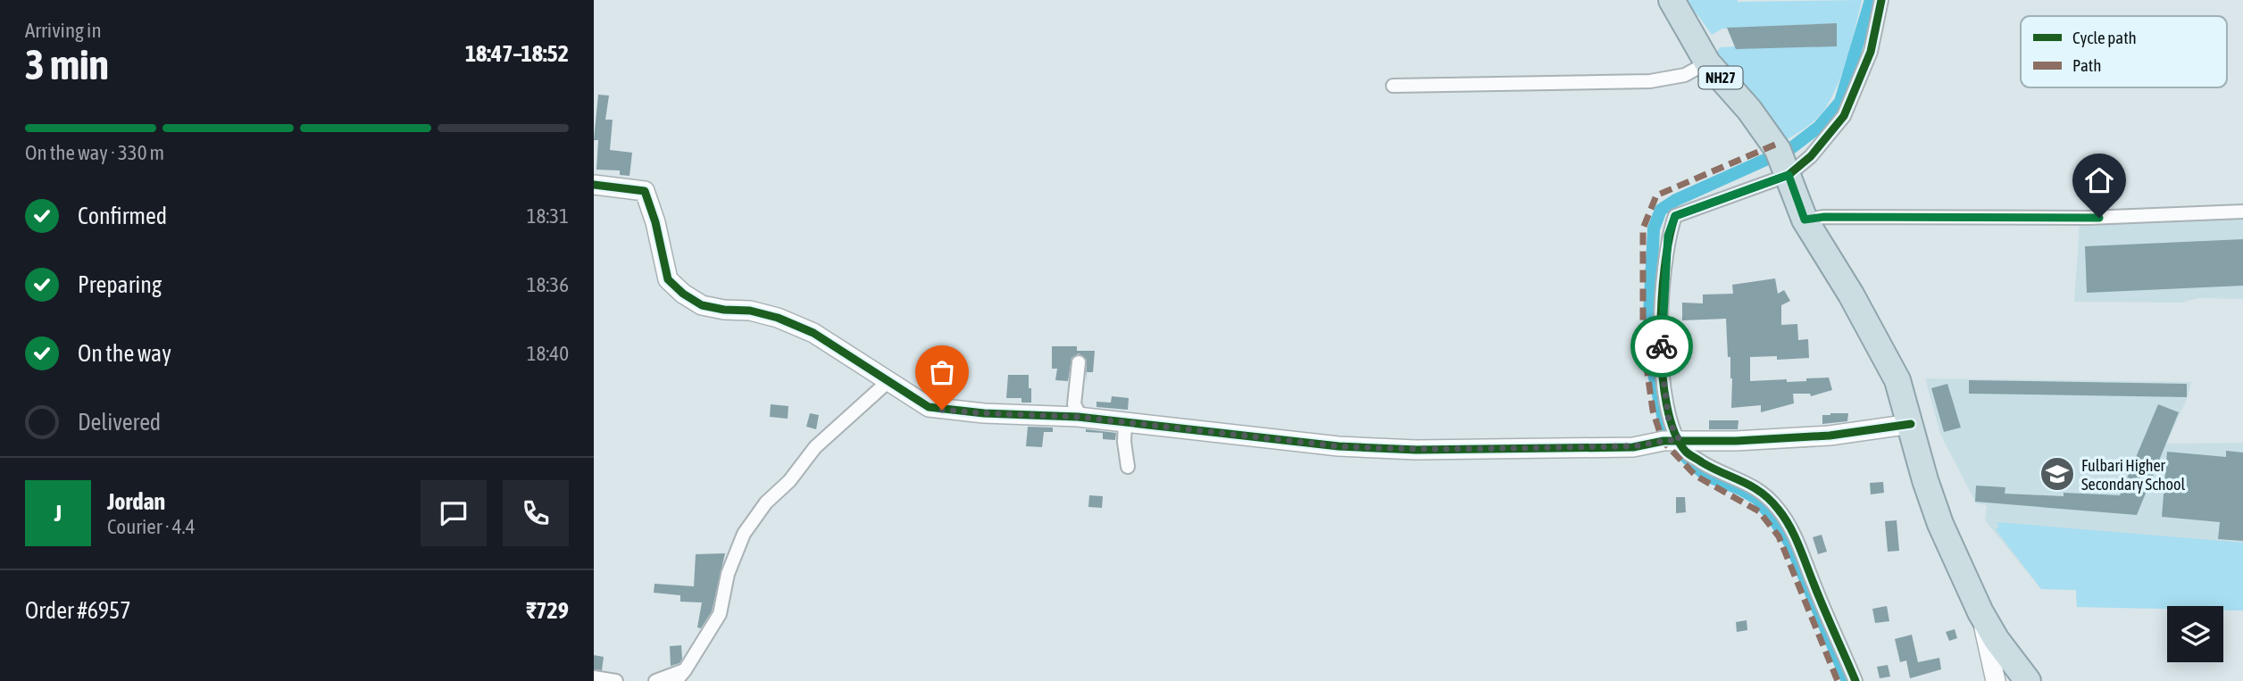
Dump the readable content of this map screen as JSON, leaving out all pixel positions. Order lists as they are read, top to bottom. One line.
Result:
{"streets":{"highway":["NH27"]},"places":{"school or university":["Fulbari Higher Secondary School"]},"legend":["Cycle path","Path"],"page":{"heading":["3 min","Arriving in","18:47–18:52"],"panel":["Jordan","Courier · 4.4","Order #6957","₹729"],"bar":"On the way · 330 m","list":[["Confirmed","18:31"],["Preparing","18:36"],["On the way","18:40"],"Delivered"],"round":"J"}}
